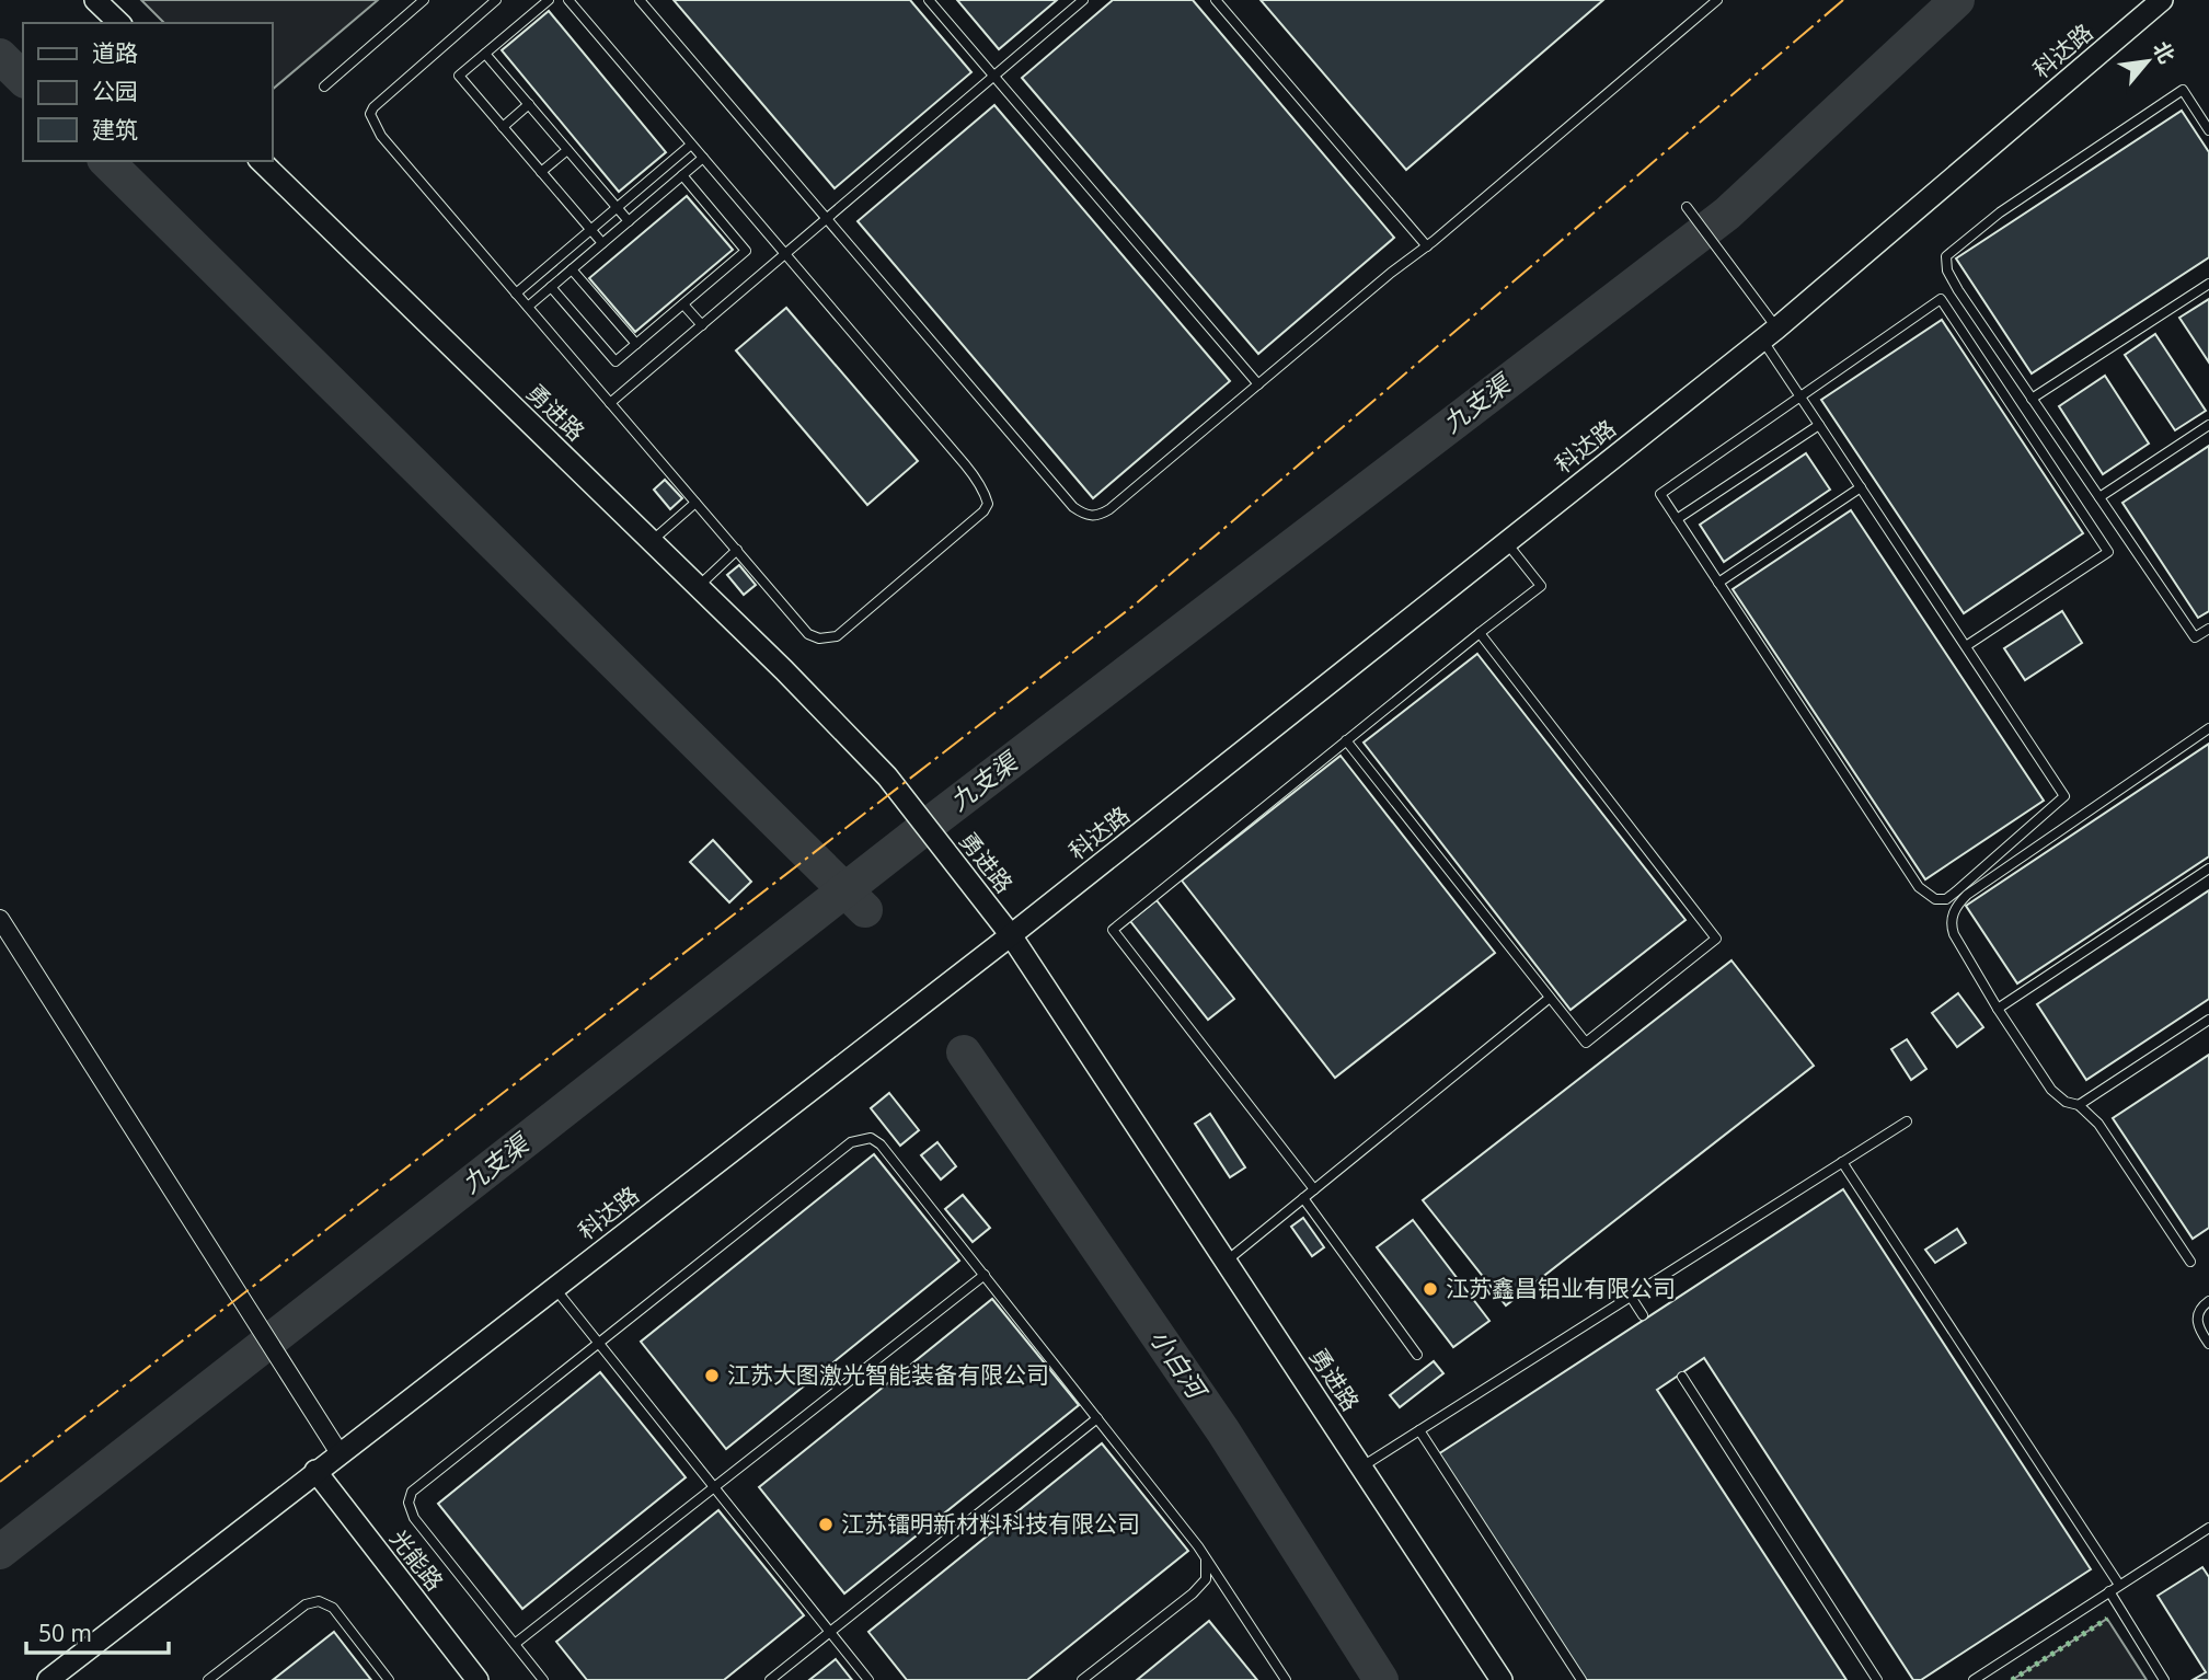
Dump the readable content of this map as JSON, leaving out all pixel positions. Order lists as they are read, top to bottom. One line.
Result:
{"streets":{"street":["科达路","勇进路","光能路"]},"crossings":[["科达路","勇进路"],["科达路","光能路"]],"water":["九支渠","小白河"],"places":["江苏鑫昌铝业有限公司","江苏大图激光智能装备有限公司","江苏镭明新材料科技有限公司"],"legend":["道路","公园","建筑"],"scale_bar":"50 m","north":"top right"}
